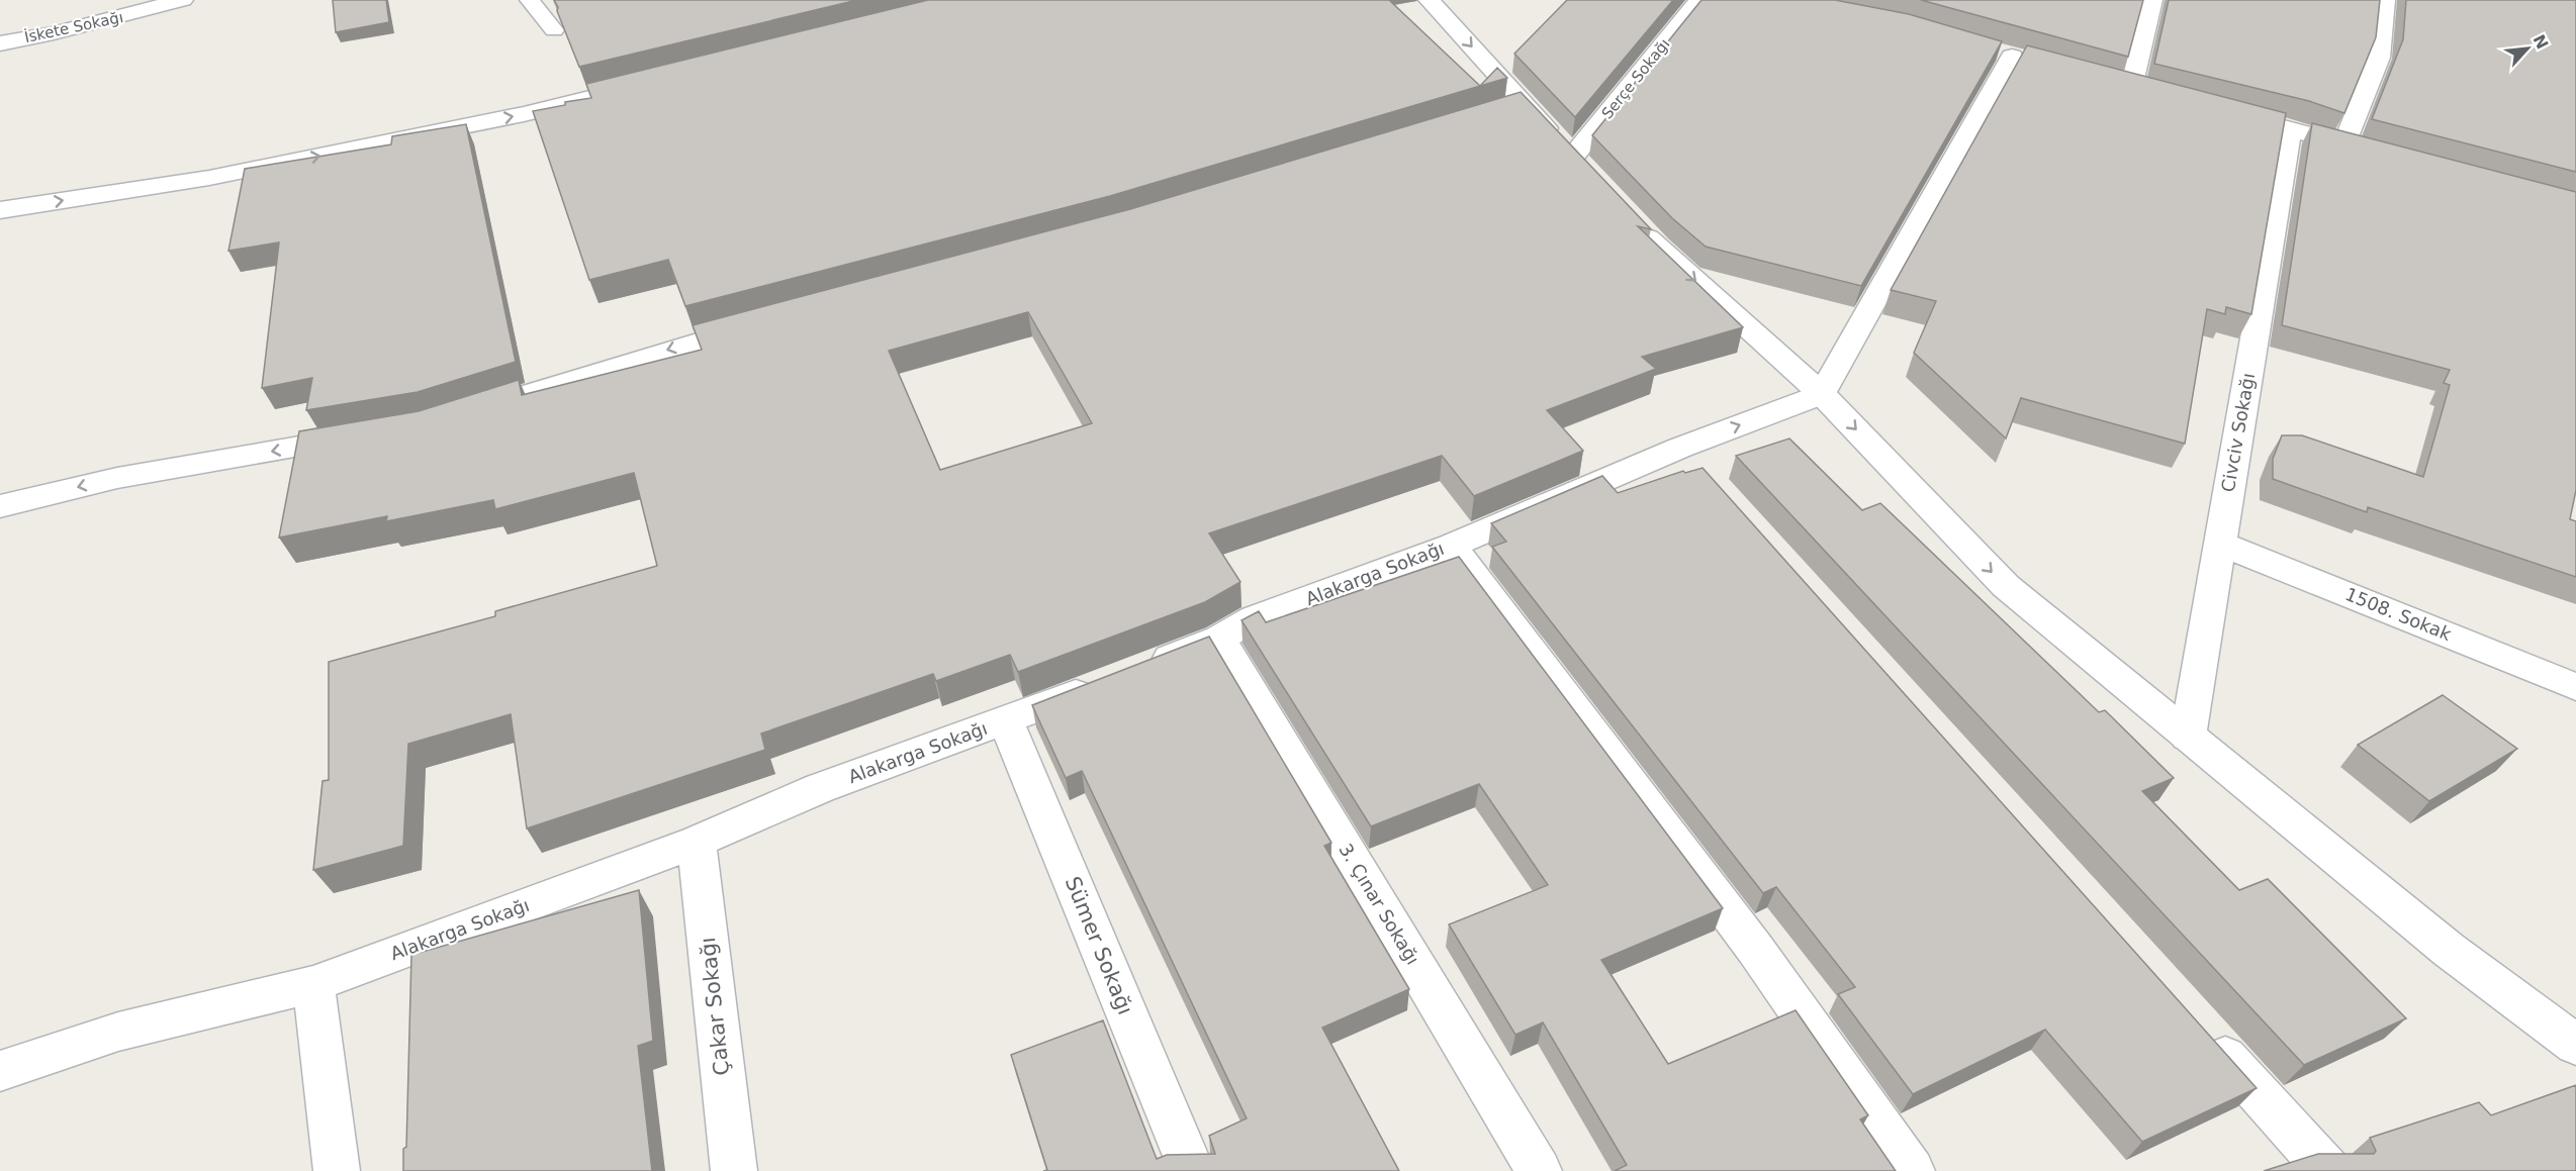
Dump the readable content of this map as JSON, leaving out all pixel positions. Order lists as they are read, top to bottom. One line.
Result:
{"streets":{"street":["İskete Sokağı","Serçe Sokağı","Civciv Sokağı","Alakarga Sokağı","1508. Sokak","3. Çınar Sokağı","Sümer Sokağı","Çakar Sokağı"]},"crossings":[["Civciv Sokağı","1508. Sokak"],["Alakarga Sokağı","3. Çınar Sokağı"],["Alakarga Sokağı","Sümer Sokağı"],["Alakarga Sokağı","Çakar Sokağı"]],"north":"top right"}
